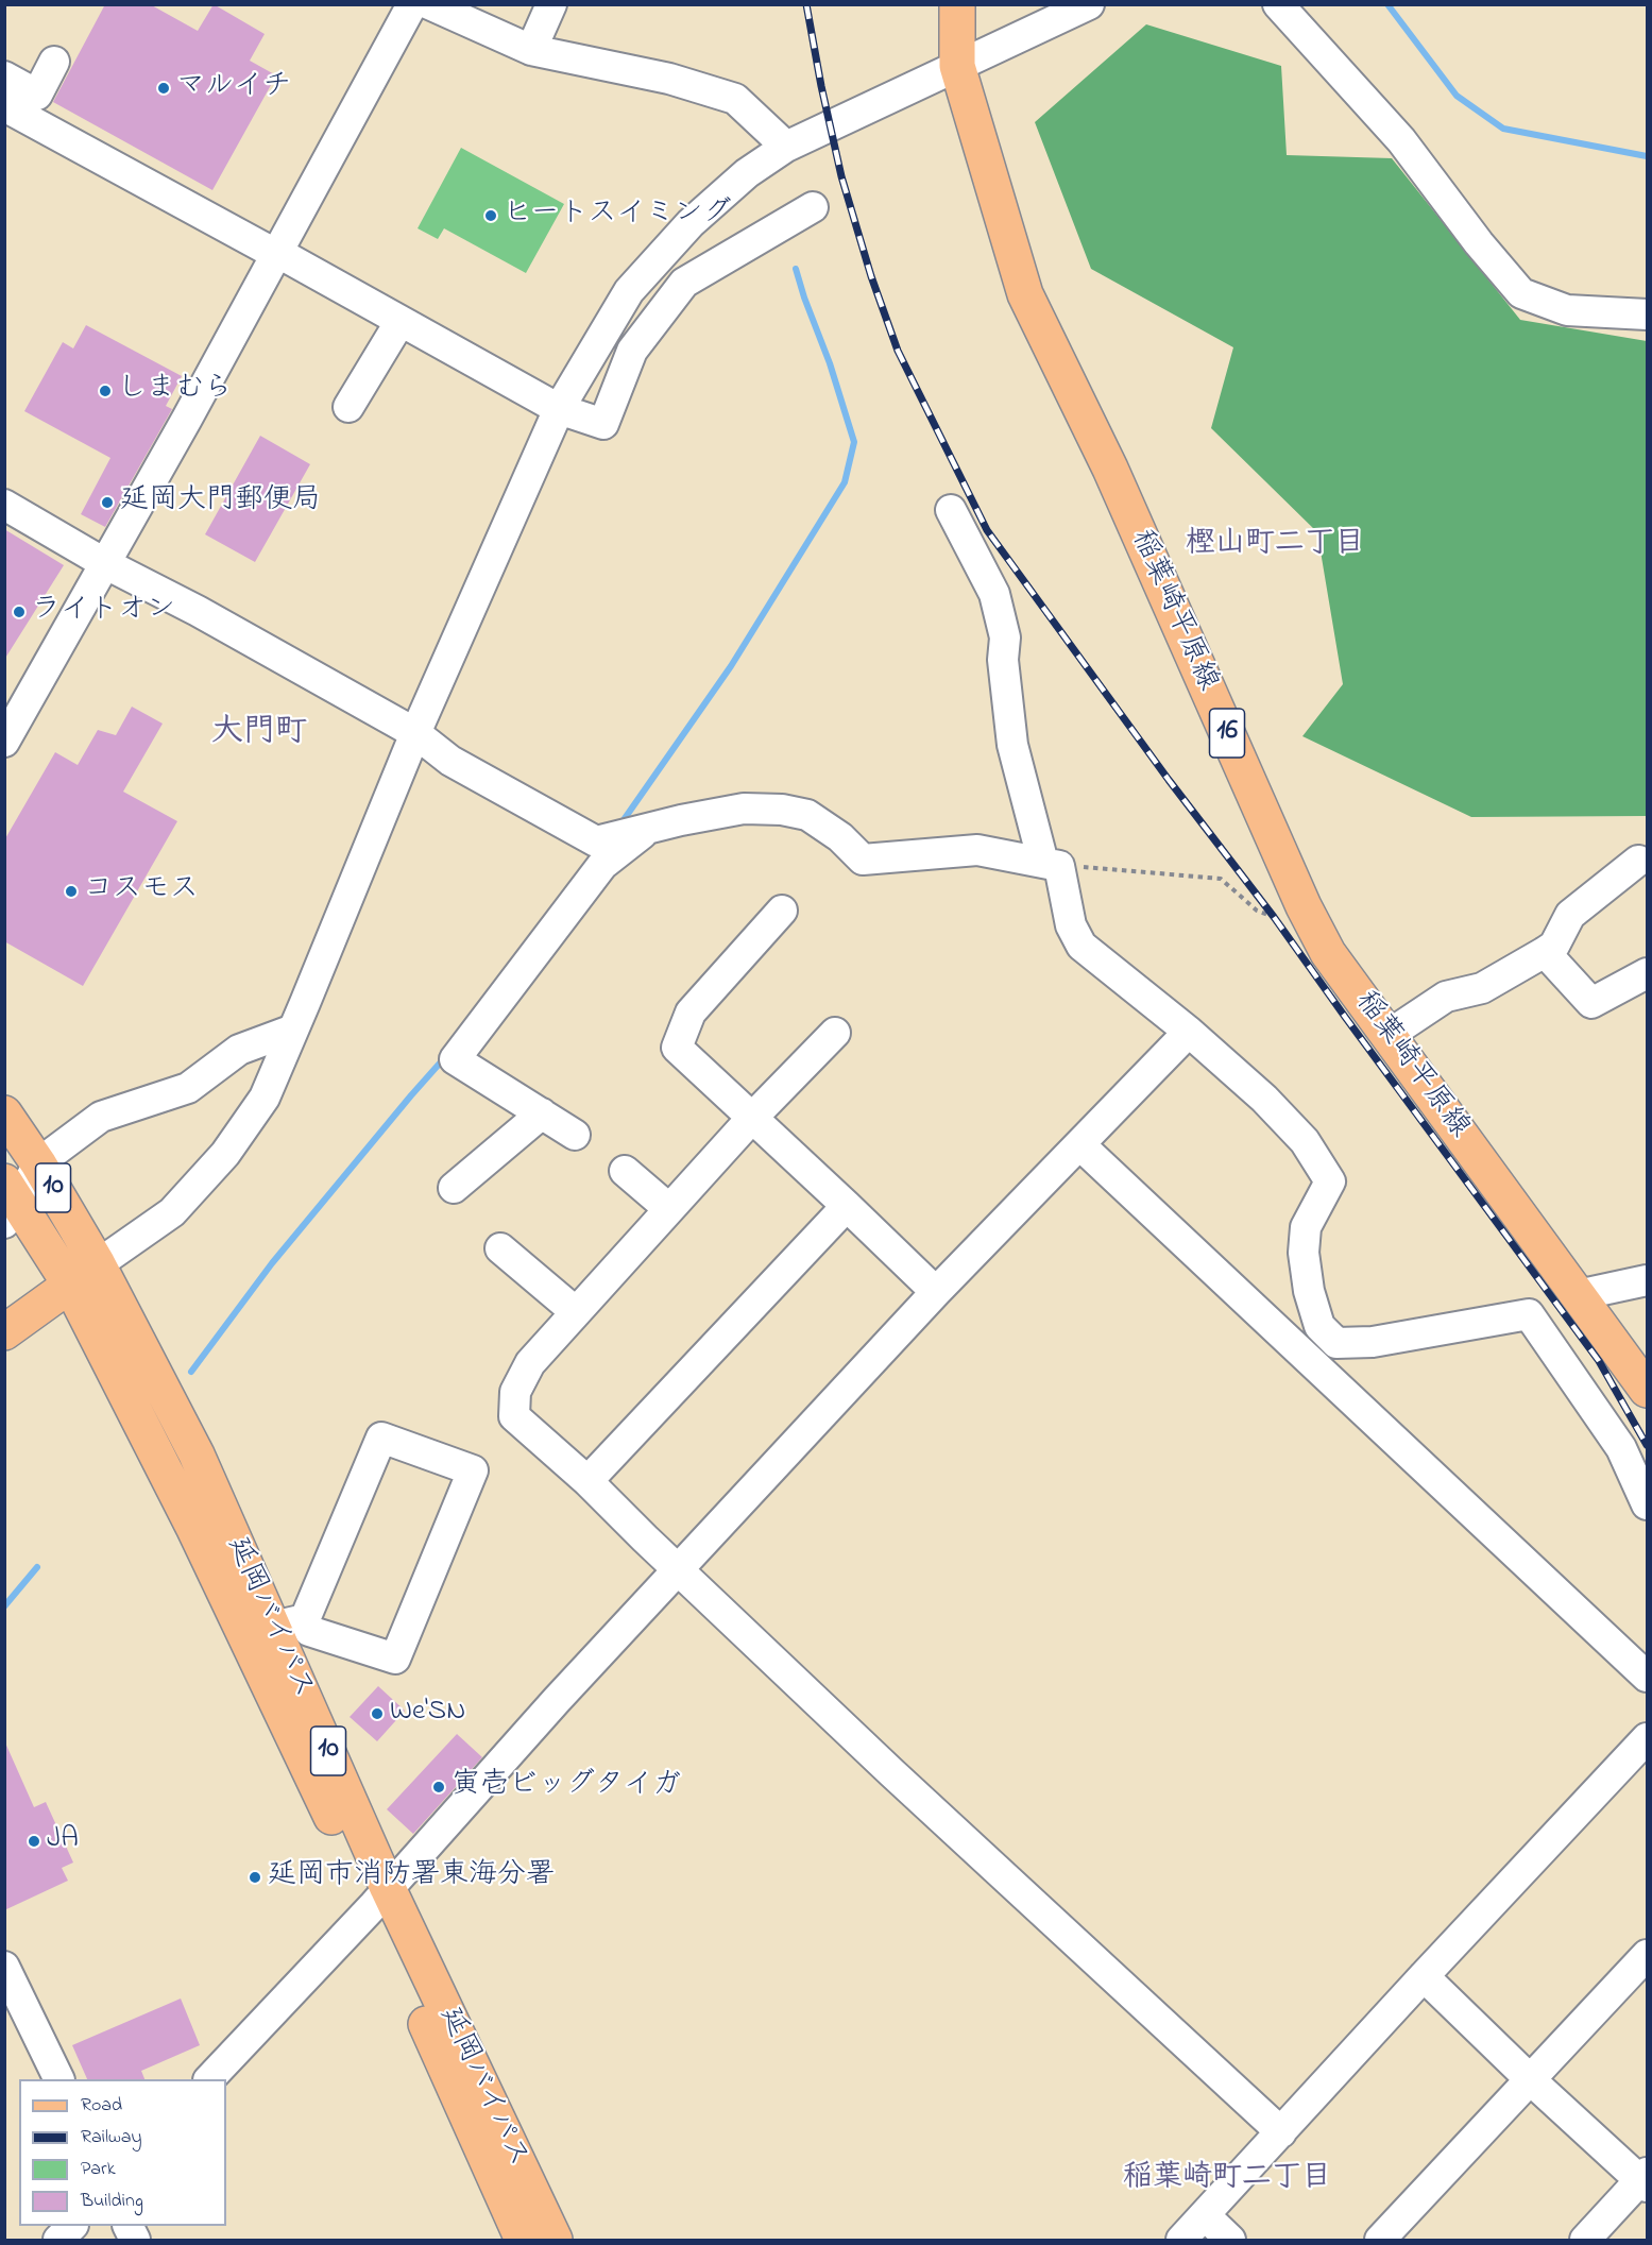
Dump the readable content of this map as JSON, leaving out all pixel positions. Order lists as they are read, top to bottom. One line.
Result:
{"streets":{"main road":["稲葉崎平原線","16","10","延岡バイパス"]},"districts":["樫山町二丁目","大門町","稲葉崎町二丁目"],"places":["マルイチ","ヒートスイミング","しまむら","延岡大門郵便局","ライトオン","コスモス","We'SN","寅壱ビッグタイガ","JA","延岡市消防署東海分署"],"legend":["Road","Railway","Park","Building"]}
